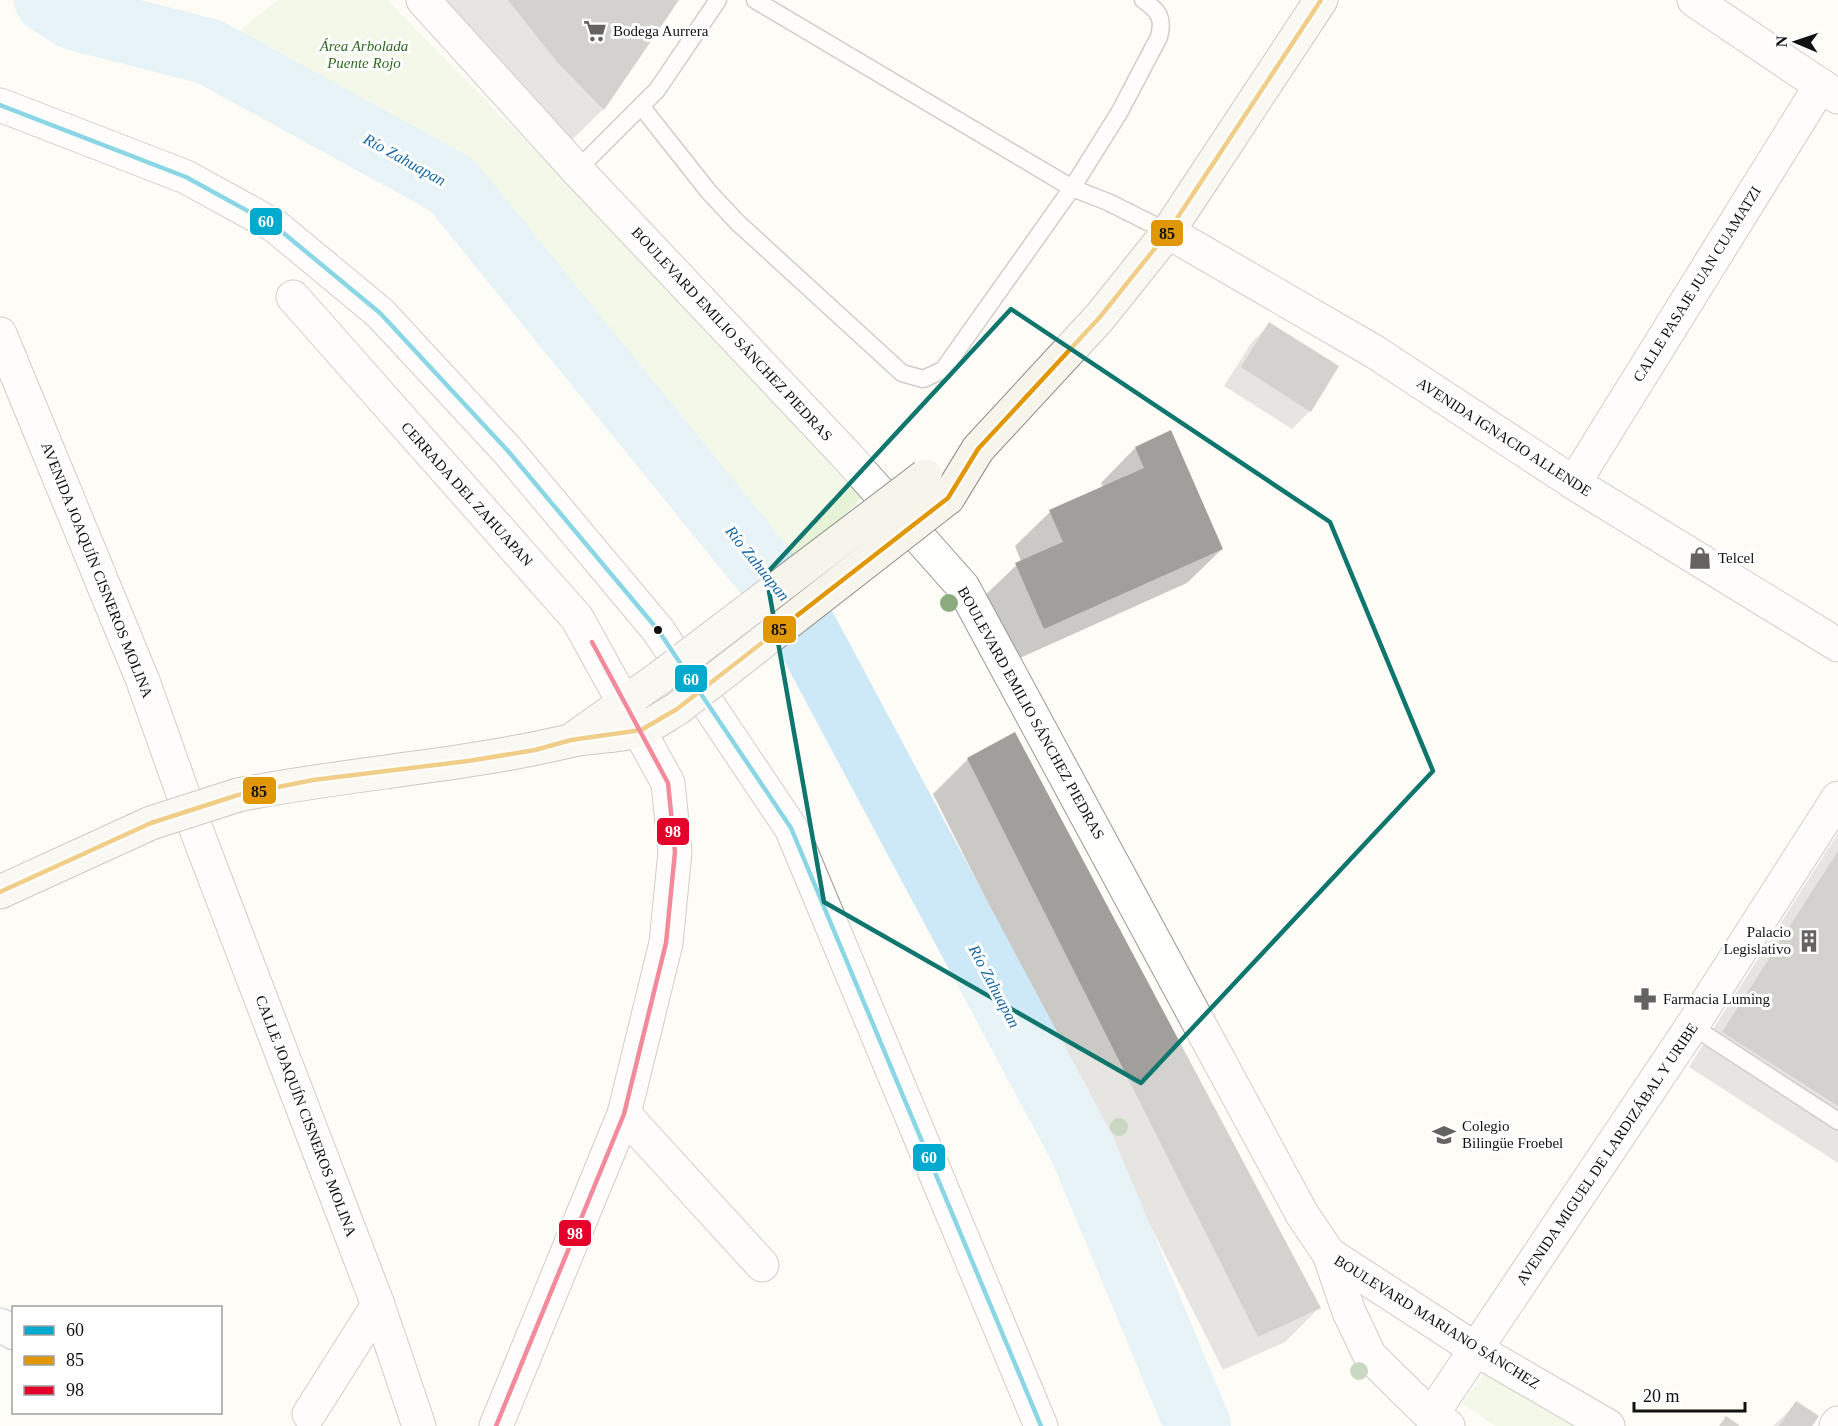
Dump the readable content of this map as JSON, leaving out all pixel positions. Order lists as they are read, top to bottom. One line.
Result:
{"streets":{"street":["CALLE PASAJE JUAN CUAMATZI","BOULEVARD EMILIO SÁNCHEZ PIEDRAS","AVENIDA IGNACIO ALLENDE","CERRADA DEL ZAHUAPAN","AVENIDA JOAQUÍN CISNEROS MOLINA","CALLE JOAQUÍN CISNEROS MOLINA","AVENIDA MIGUEL DE LARDIZÁBAL Y URIBE","BOULEVARD MARIANO SÁNCHEZ"]},"crossings":[["CALLE PASAJE JUAN CUAMATZI","AVENIDA IGNACIO ALLENDE"],["BOULEVARD EMILIO SÁNCHEZ PIEDRAS","BOULEVARD MARIANO SÁNCHEZ"],["AVENIDA JOAQUÍN CISNEROS MOLINA","CALLE JOAQUÍN CISNEROS MOLINA"],["AVENIDA MIGUEL DE LARDIZÁBAL Y URIBE","BOULEVARD MARIANO SÁNCHEZ"]],"water":["Río Zahuapan"],"parks":["Área Arbolada Puente Rojo"],"places":{"supermarket":["Bodega Aurrera"],"shop":["Telcel"],"building":["Palacio Legislativo"],"pharmacy":["Farmacia Luming"],"school or university":["Colegio Bilingüe Froebel"]},"lines":["transit line 85","transit line 60","transit line 98"],"legend":["60","85","98"],"scale_bar":"20 m","north":"left"}
